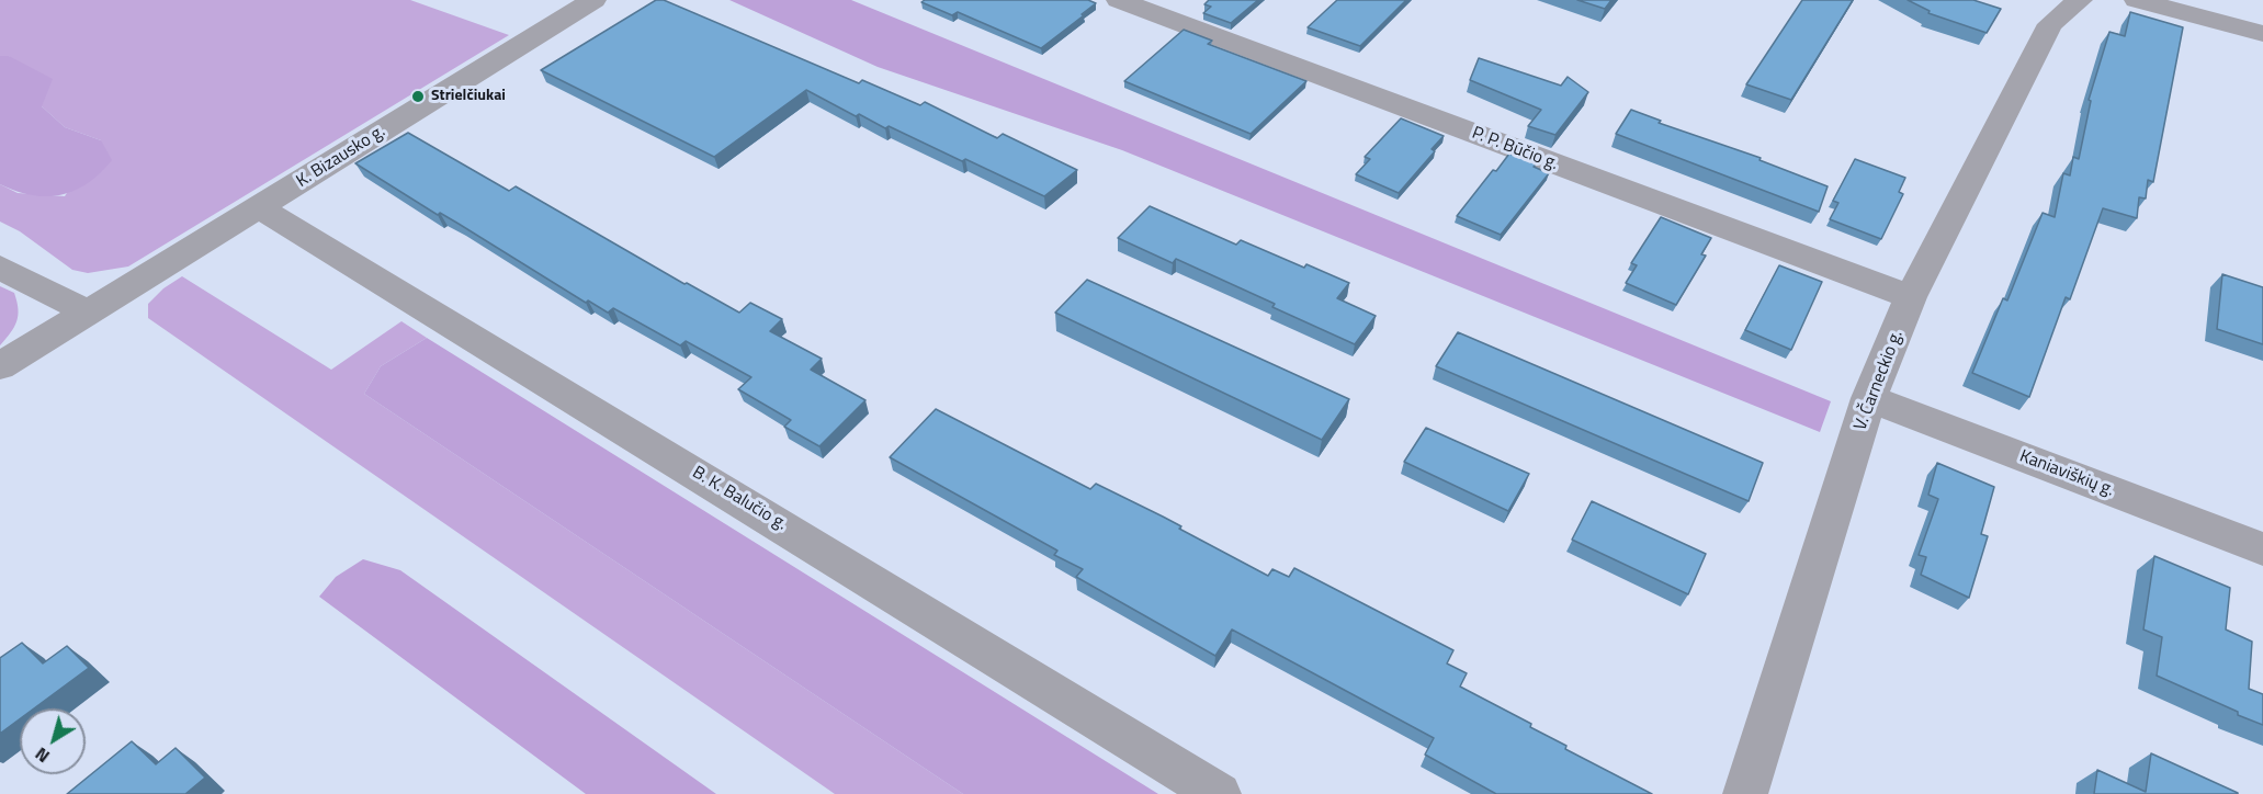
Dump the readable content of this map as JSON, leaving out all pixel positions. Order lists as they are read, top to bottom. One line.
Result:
{"streets":{"street":["P. P. Būčio g.","K. Bizausko g.","V. Čarneckio g.","Kaniaviškių g.","B. K. Balučio g."]},"crossings":[["P. P. Būčio g.","V. Čarneckio g."],["K. Bizausko g.","B. K. Balučio g."],["V. Čarneckio g.","Kaniaviškių g."]],"places":["Strielčiukai"],"north":"bottom left"}
